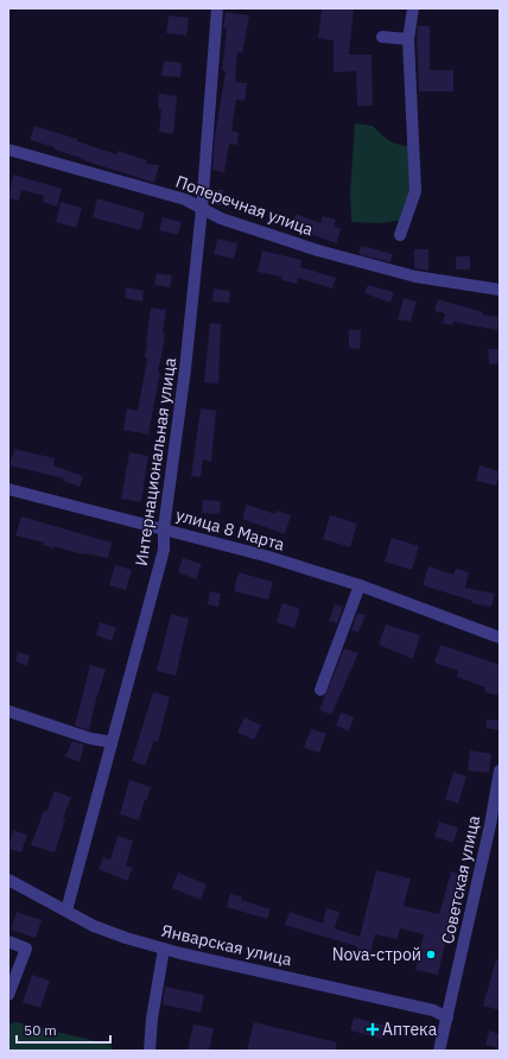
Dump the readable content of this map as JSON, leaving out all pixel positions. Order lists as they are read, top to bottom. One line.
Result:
{"streets":{"street":["Поперечная улица","Интернациональная улица","улица 8 Марта","Советская улица","Январская улица"]},"crossings":[["Поперечная улица","Интернациональная улица"],["Интернациональная улица","улица 8 Марта"],["Интернациональная улица","Январская улица"],["Советская улица","Январская улица"]],"places":{"other":["Nova-строй"],"health":["Аптека"]},"scale_bar":"50 m"}
